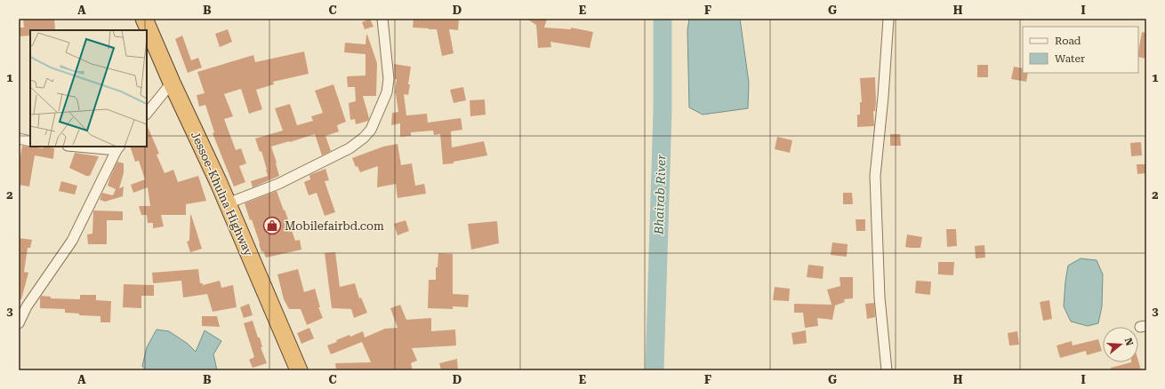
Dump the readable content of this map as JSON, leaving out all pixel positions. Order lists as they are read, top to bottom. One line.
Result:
{"streets":{"highway":["Jessoe-Khulna Highway"]},"water":["Bhairab River"],"places":{"shop":["Mobilefairbd.com"]},"legend":["Road","Water"],"north":"right","grid":{"columns":["A","B","C","D","E","F","G","H","I"],"rows":["1","2","3"]}}
